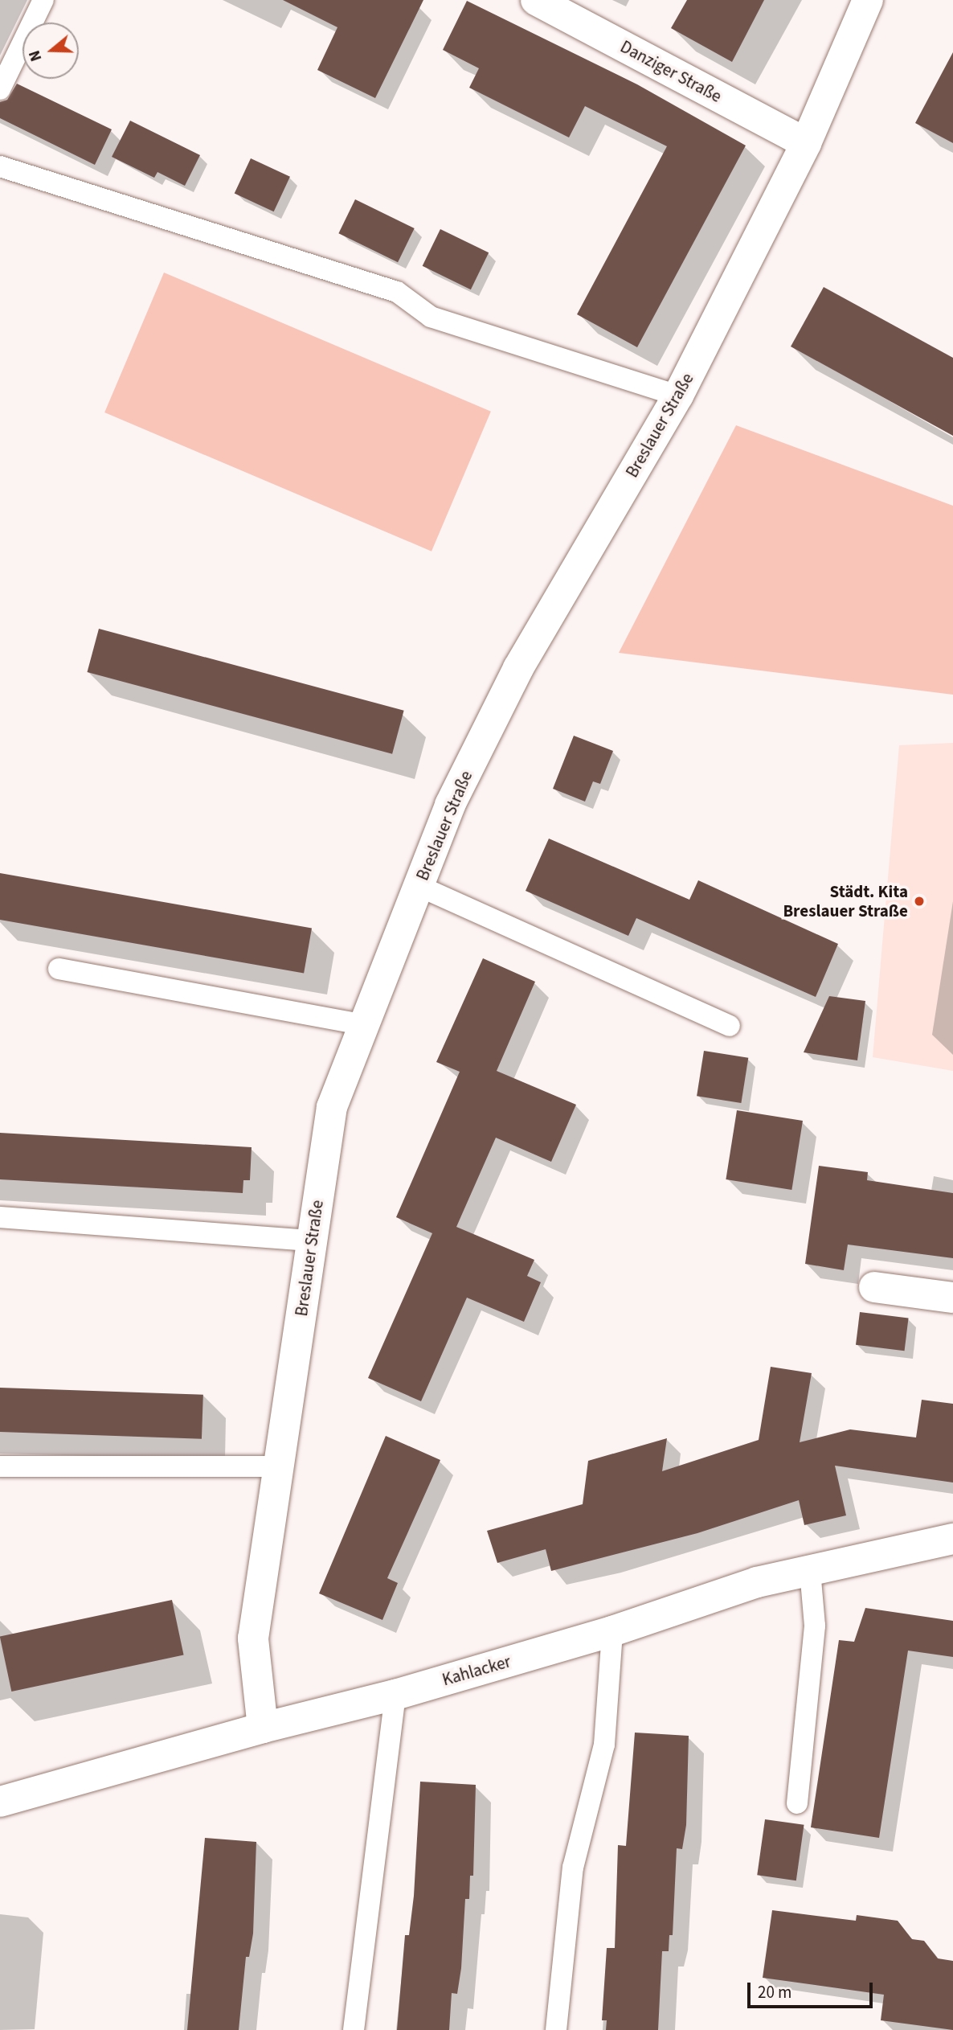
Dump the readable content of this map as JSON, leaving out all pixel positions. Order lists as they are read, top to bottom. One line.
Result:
{"streets":{"street":["Danziger Straße","Breslauer Straße","Kahlacker"]},"crossings":[["Danziger Straße","Breslauer Straße"],["Breslauer Straße","Kahlacker"]],"places":["Städt. Kita Breslauer Straße"],"scale_bar":"20 m","north":"left"}
